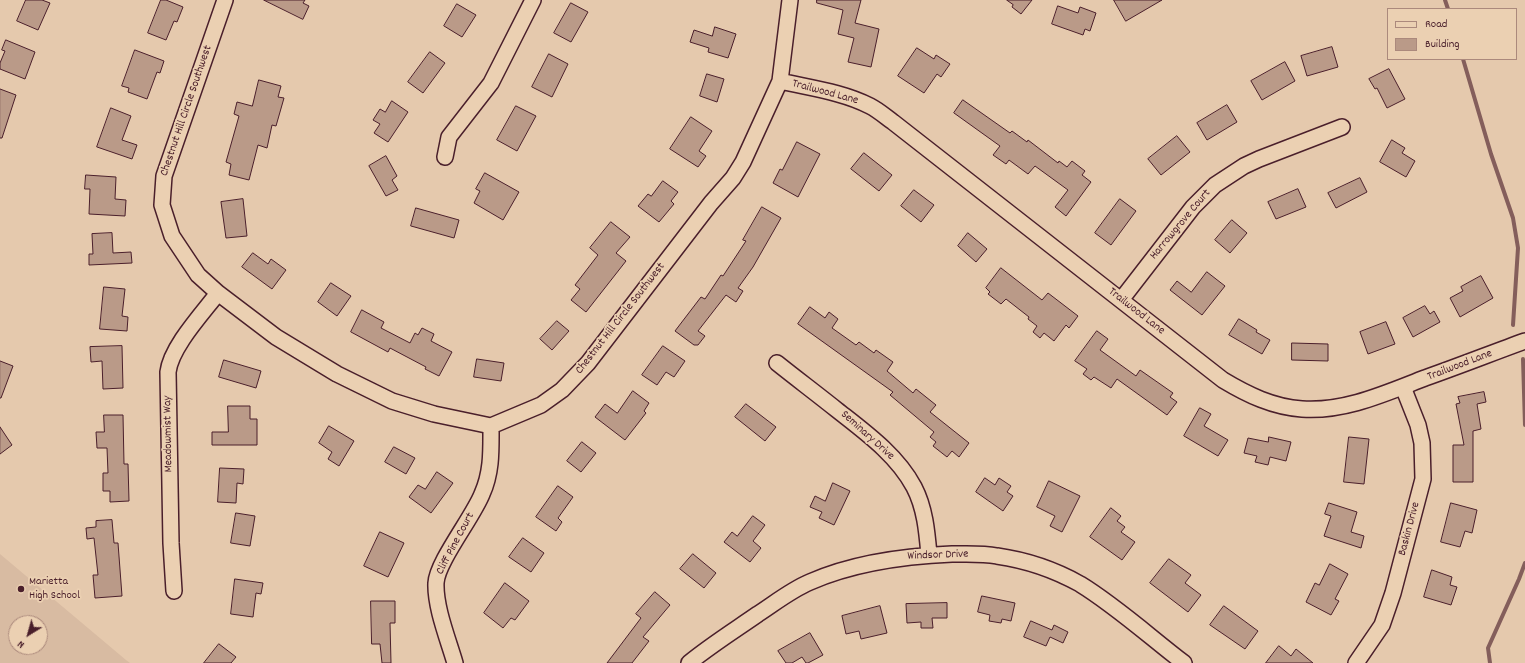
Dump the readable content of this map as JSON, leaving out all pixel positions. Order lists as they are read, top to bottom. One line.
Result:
{"streets":{"street":["Trailwood Lane","Chestnut Hill Circle Southwest","Harrowgrove Court","Meadowmist Way","Seminary Drive","Baskin Drive","Cliff Pine Court","Windsor Drive"]},"crossings":[["Trailwood Lane","Chestnut Hill Circle Southwest"],["Trailwood Lane","Harrowgrove Court"],["Trailwood Lane","Baskin Drive"],["Chestnut Hill Circle Southwest","Meadowmist Way"],["Chestnut Hill Circle Southwest","Cliff Pine Court"],["Seminary Drive","Windsor Drive"]],"places":["Marietta High School"],"legend":["Road","Building"],"north":"bottom left"}
